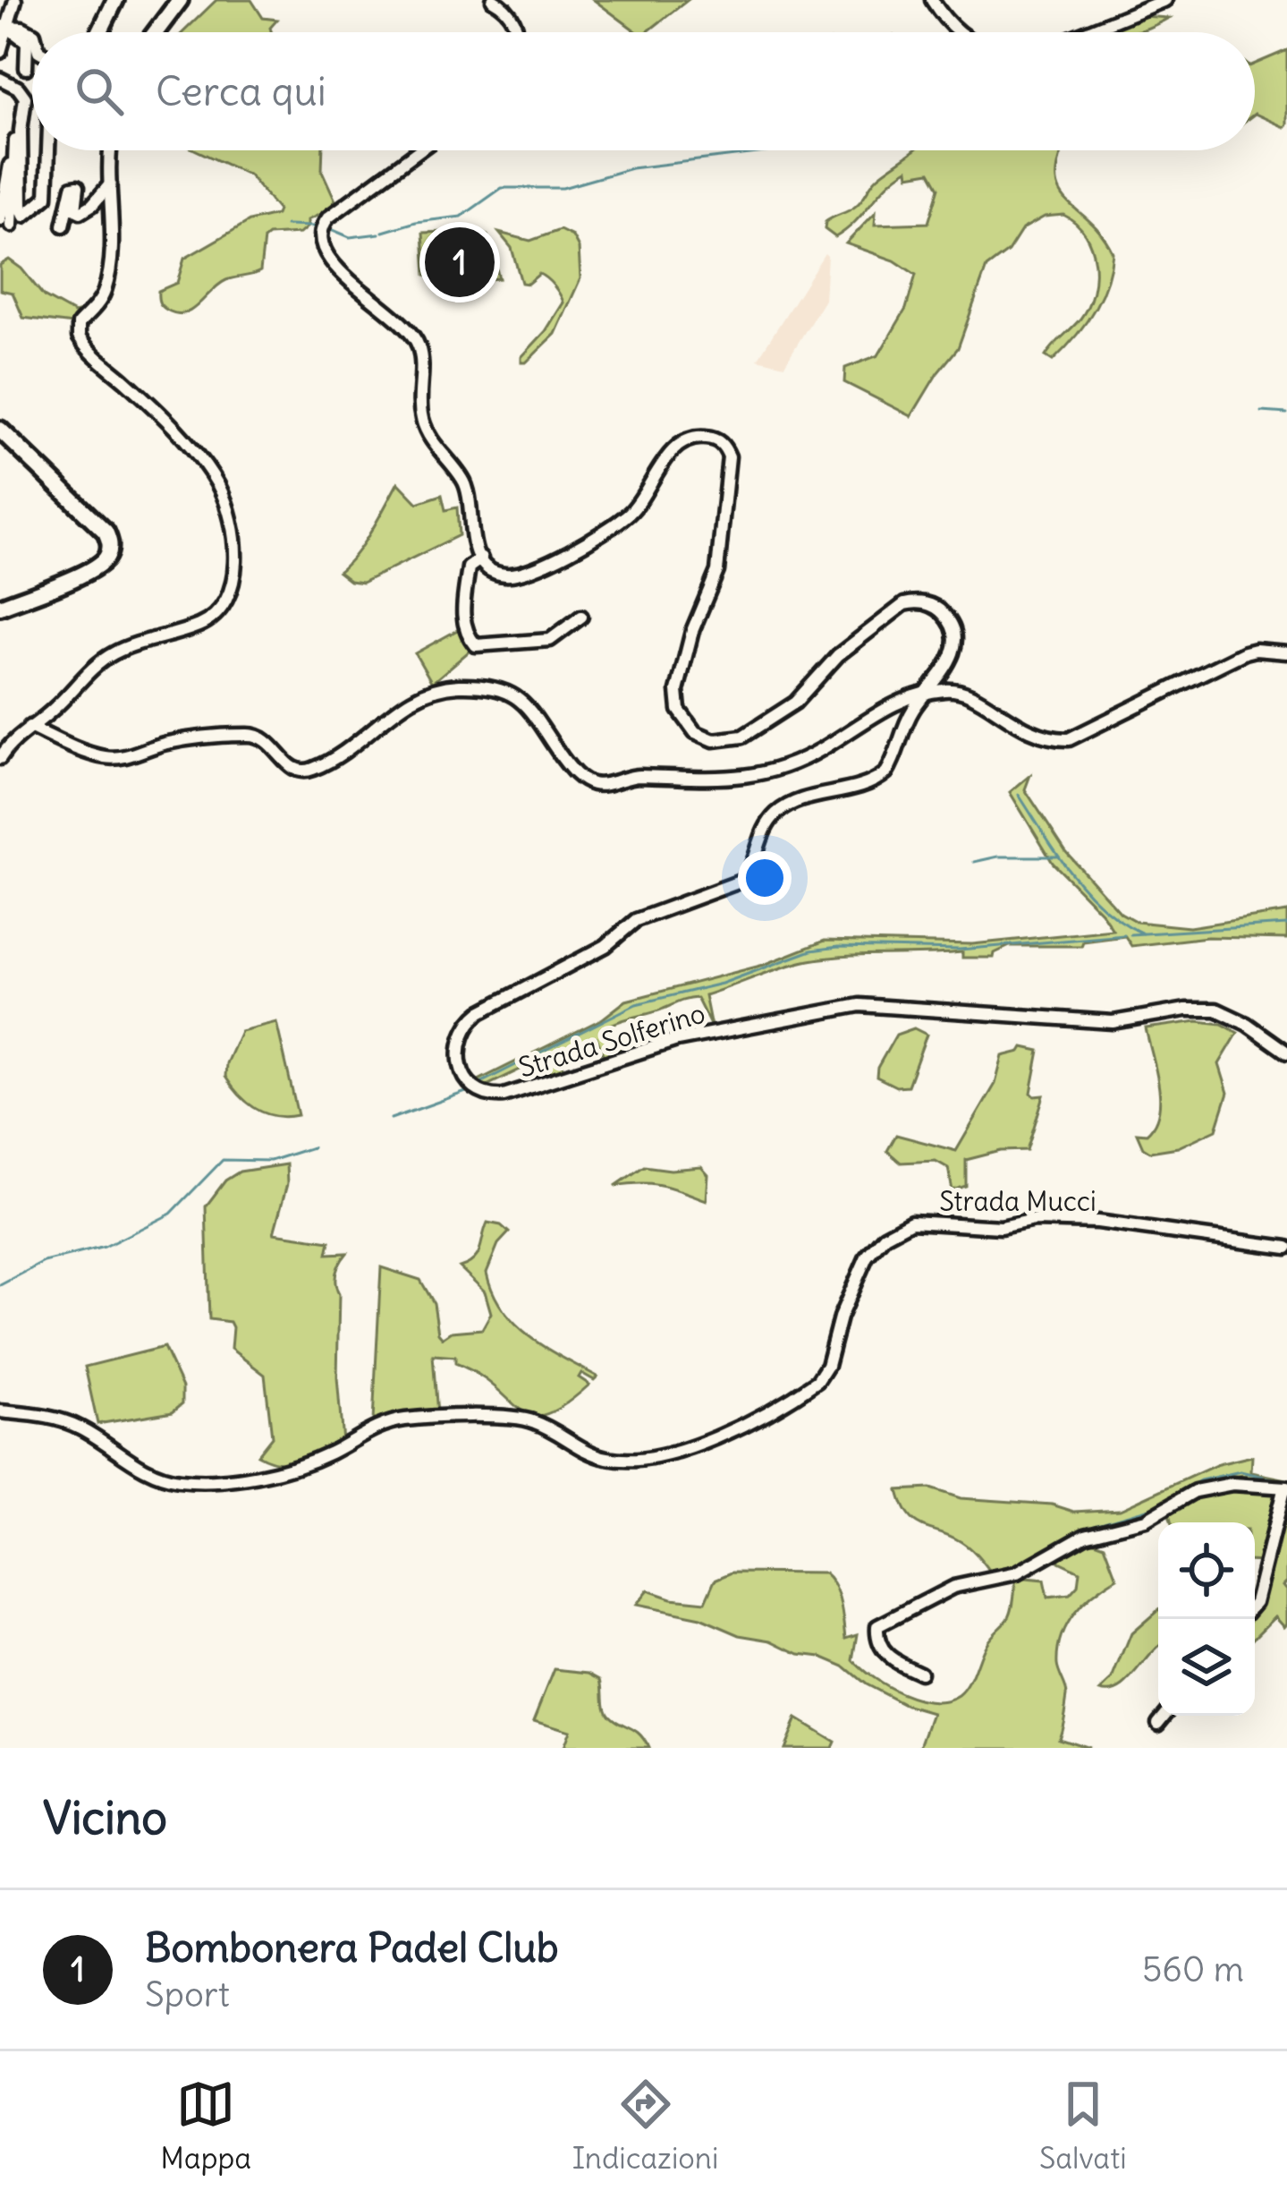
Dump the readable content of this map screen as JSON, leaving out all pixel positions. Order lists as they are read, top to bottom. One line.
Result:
{"streets":{"street":["Strada Solferino","Strada Mucci"]},"page":{"search":"Cerca qui","pins":"1","heading":"Vicino","list":[{"mark":"1","name":"Bombonera Padel Club","note":"Sport","value":"560 m"}],"nav":["Mappa","Indicazioni","Salvati"]}}
